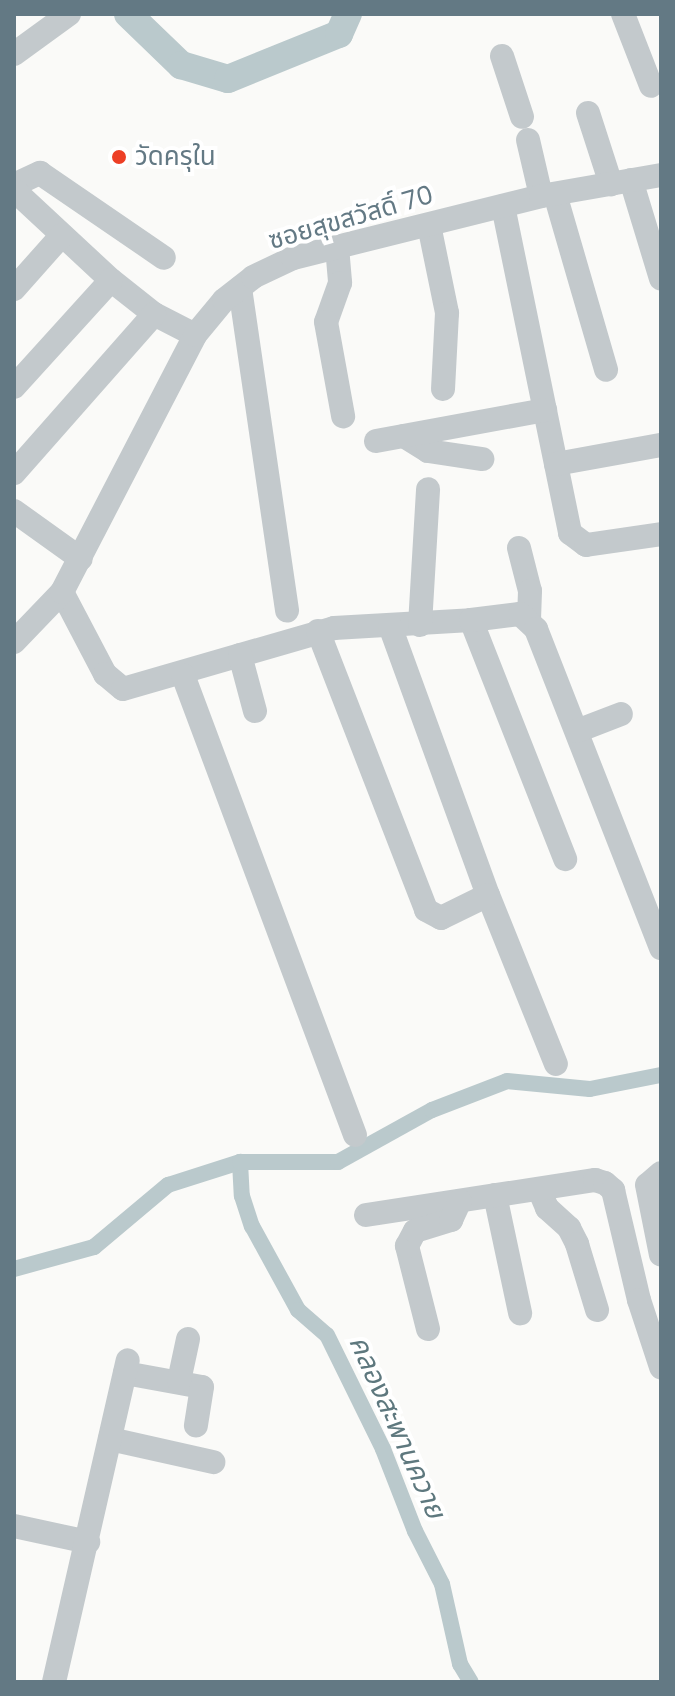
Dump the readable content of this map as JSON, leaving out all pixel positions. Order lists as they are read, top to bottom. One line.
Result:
{"streets":{"street":["ซอยสุขสวัสดิ์ 70"]},"water":["คลองสะพานควาย"],"places":["วัดครุใน"]}
